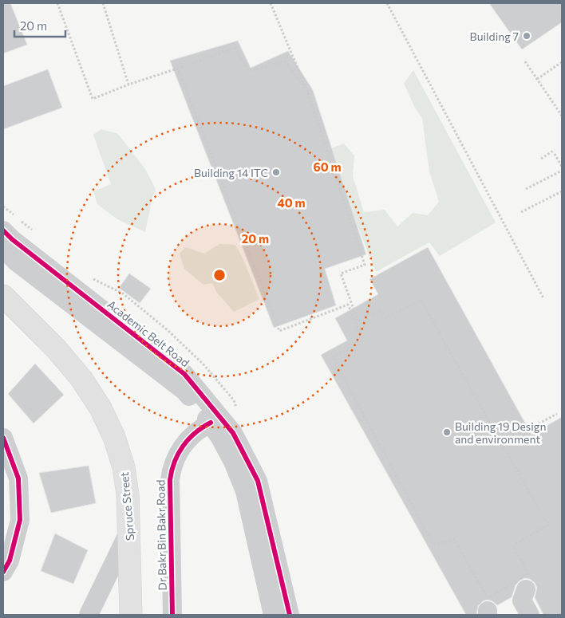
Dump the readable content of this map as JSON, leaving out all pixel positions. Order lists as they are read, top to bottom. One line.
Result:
{"streets":{"main road":["Spruce Street"],"street":["Academic Belt Road","Dr Bakr Bin Bakr Road"]},"places":["Building 7","Building 14 ITC","Building 19 Design and environment"],"scale_bar":"20 m","rings":["60 m","40 m","20 m"]}
